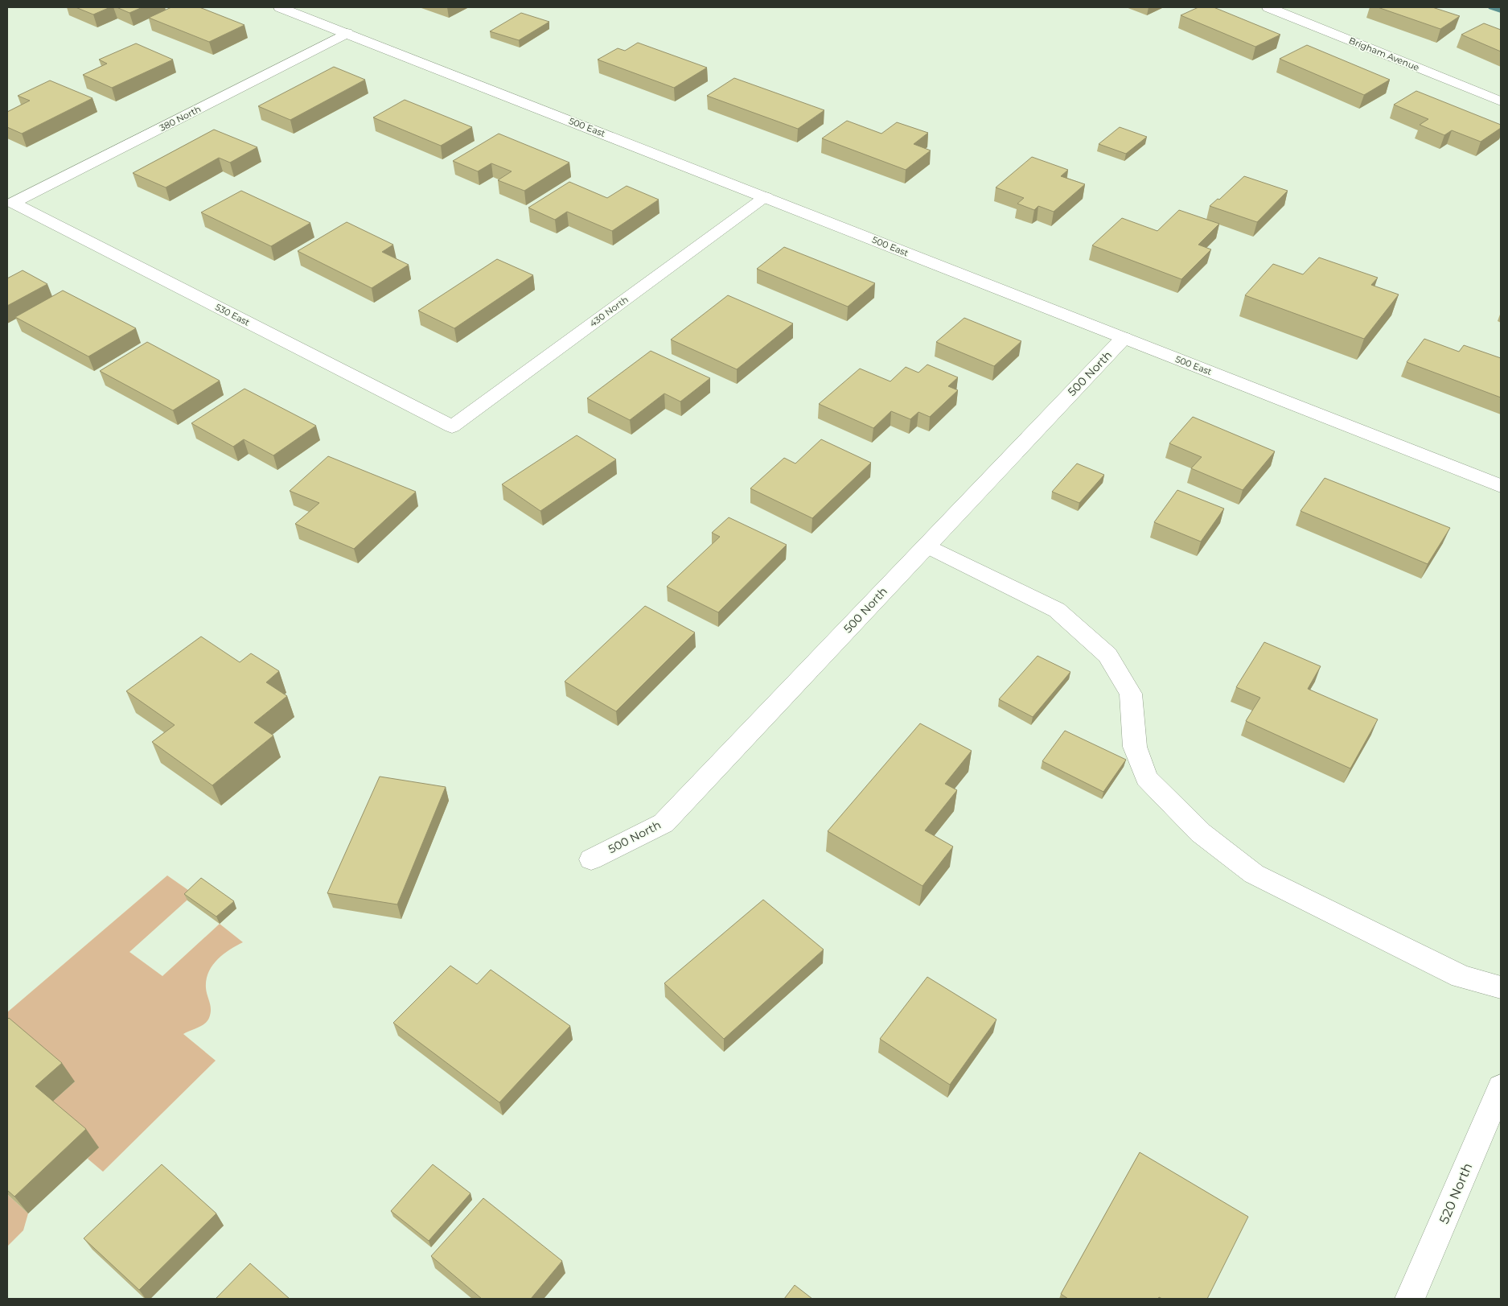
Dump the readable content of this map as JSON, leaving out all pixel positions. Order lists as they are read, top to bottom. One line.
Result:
{"streets":{"street":["Brigham Avenue","380 North","500 East","430 North","530 East","500 North","520 North"]},"crossings":[["380 North","500 East"],["380 North","530 East"],["500 East","430 North"],["500 East","500 North"],["430 North","530 East"]]}
